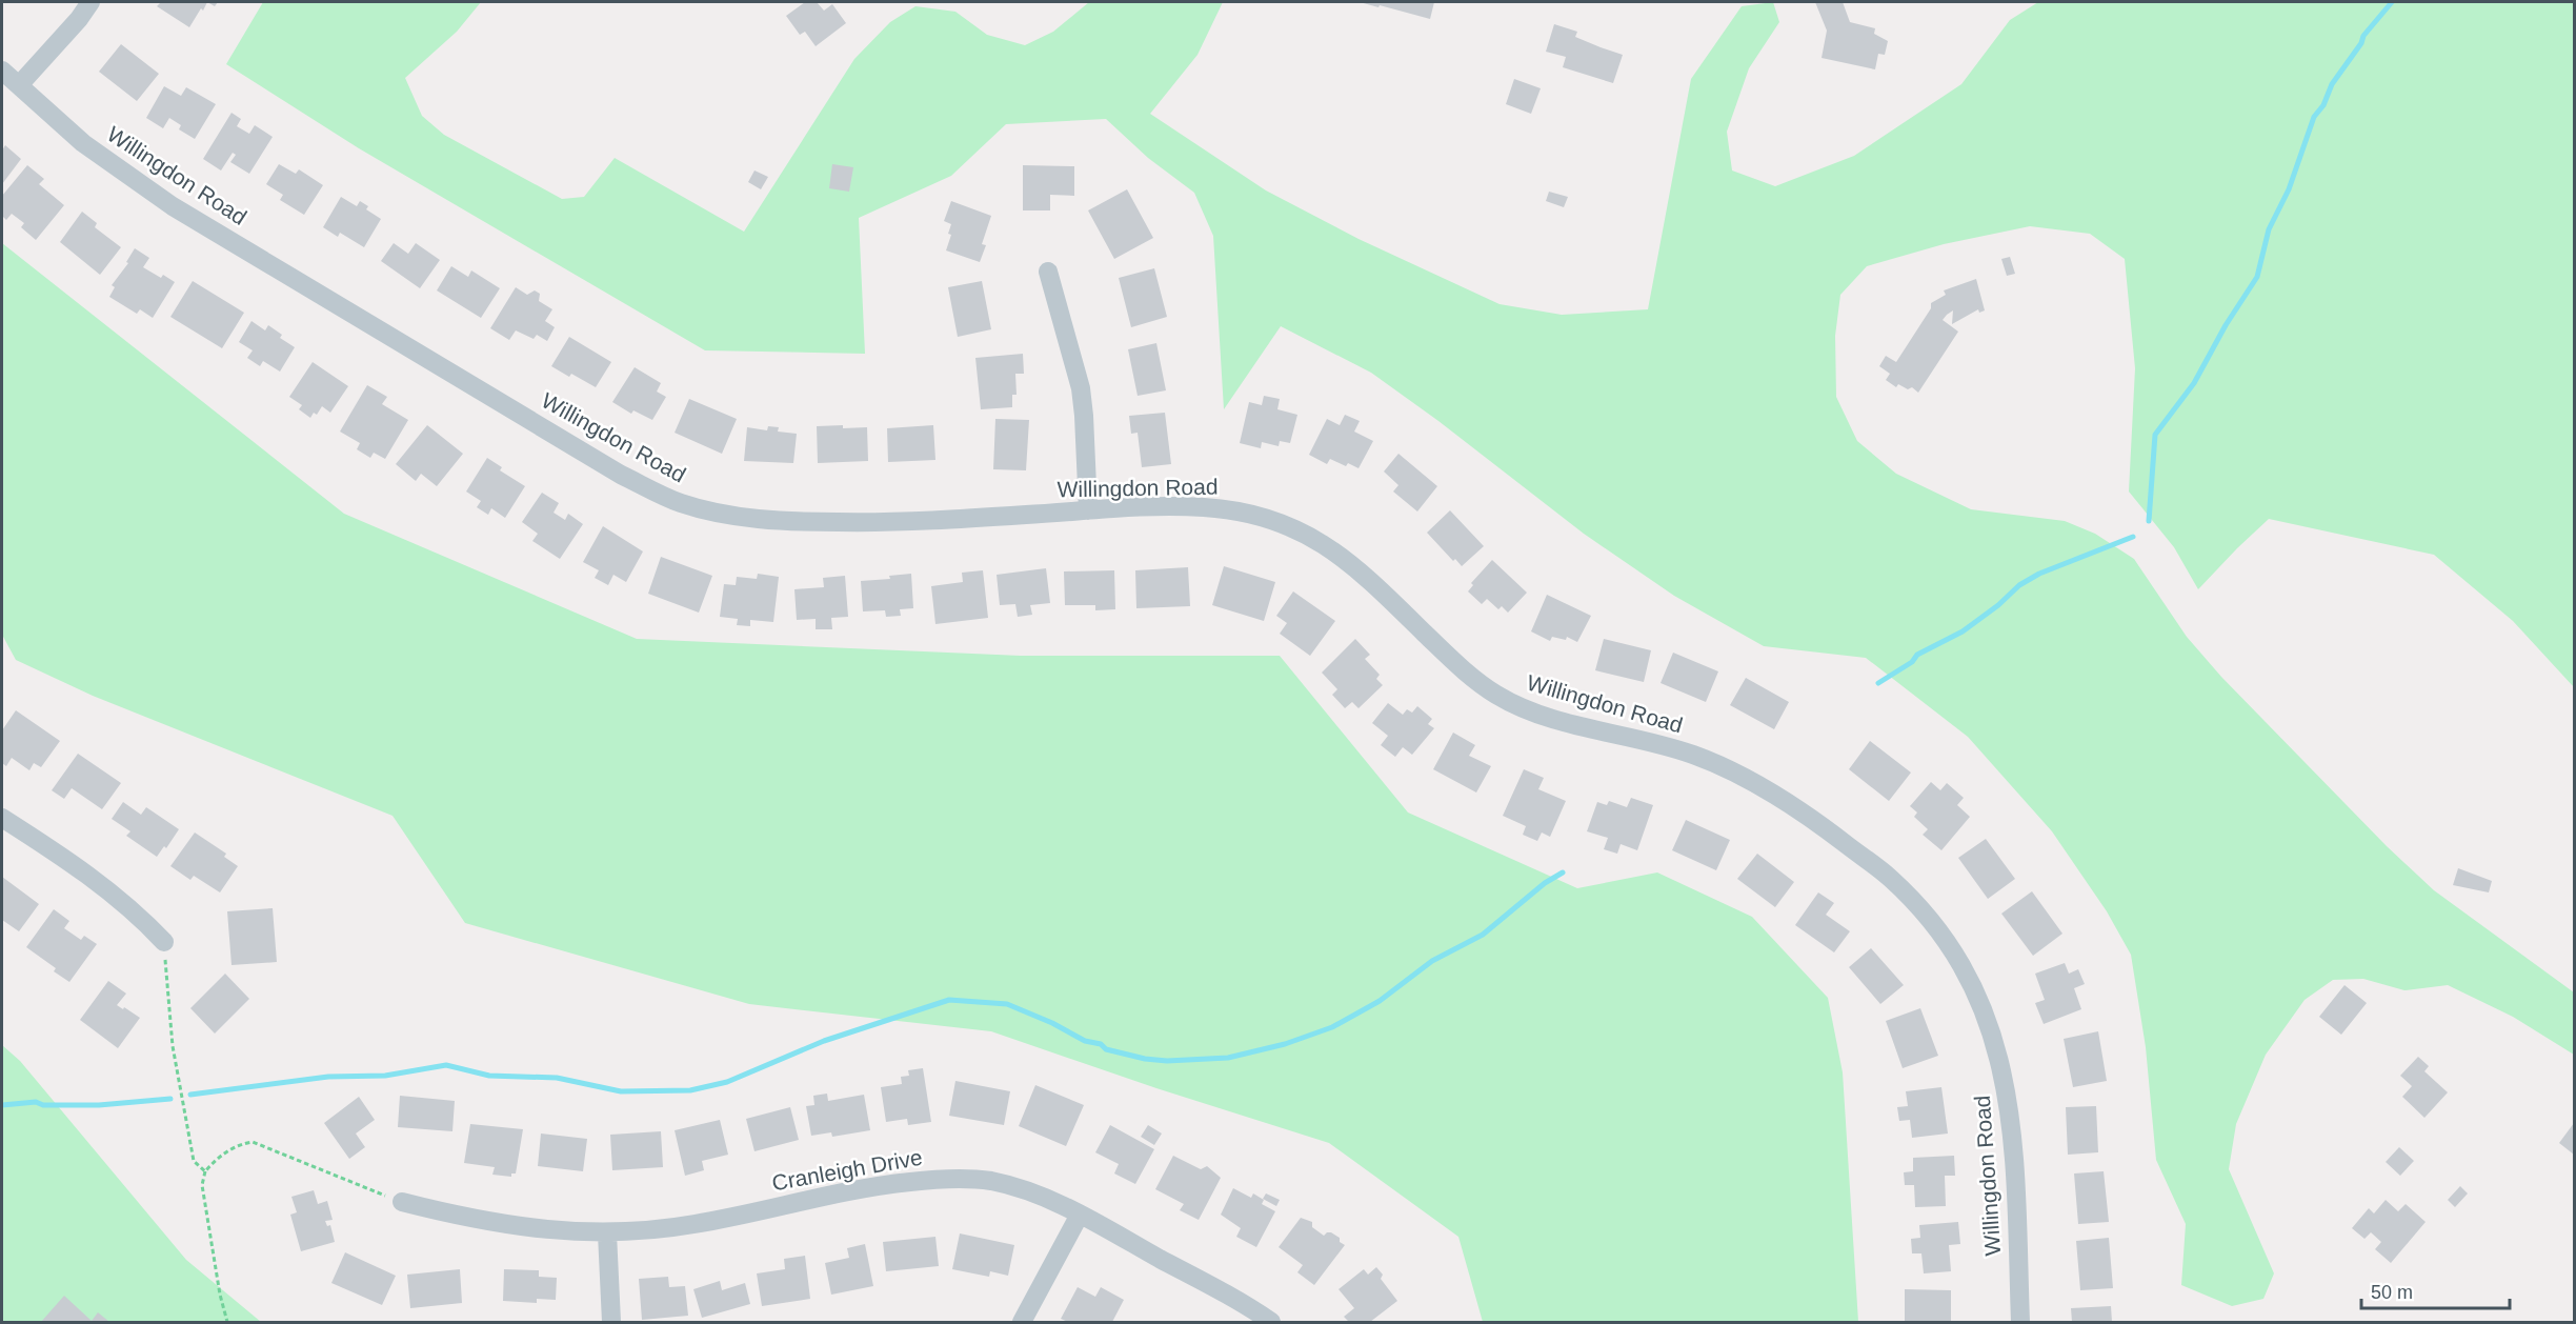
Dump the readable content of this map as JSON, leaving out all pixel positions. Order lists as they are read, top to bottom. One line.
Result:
{"streets":{"street":["Willingdon Road","Cranleigh Drive"]},"scale_bar":"50 m"}
